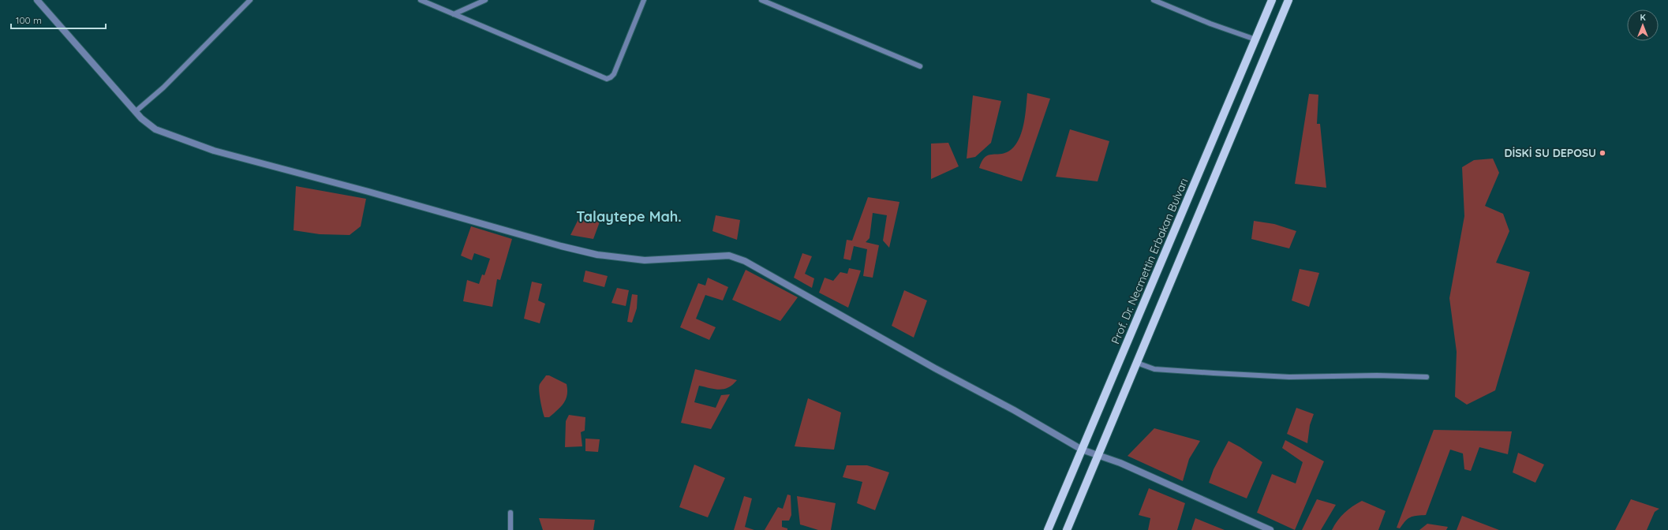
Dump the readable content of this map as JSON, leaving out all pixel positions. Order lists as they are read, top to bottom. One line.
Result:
{"streets":{"main road":["Prof. Dr. Necmettin Erbakan Bulvarı"]},"districts":["Talaytepe Mah."],"places":["DİSKİ SU DEPOSU"],"scale_bar":"100 m","north":"top"}
